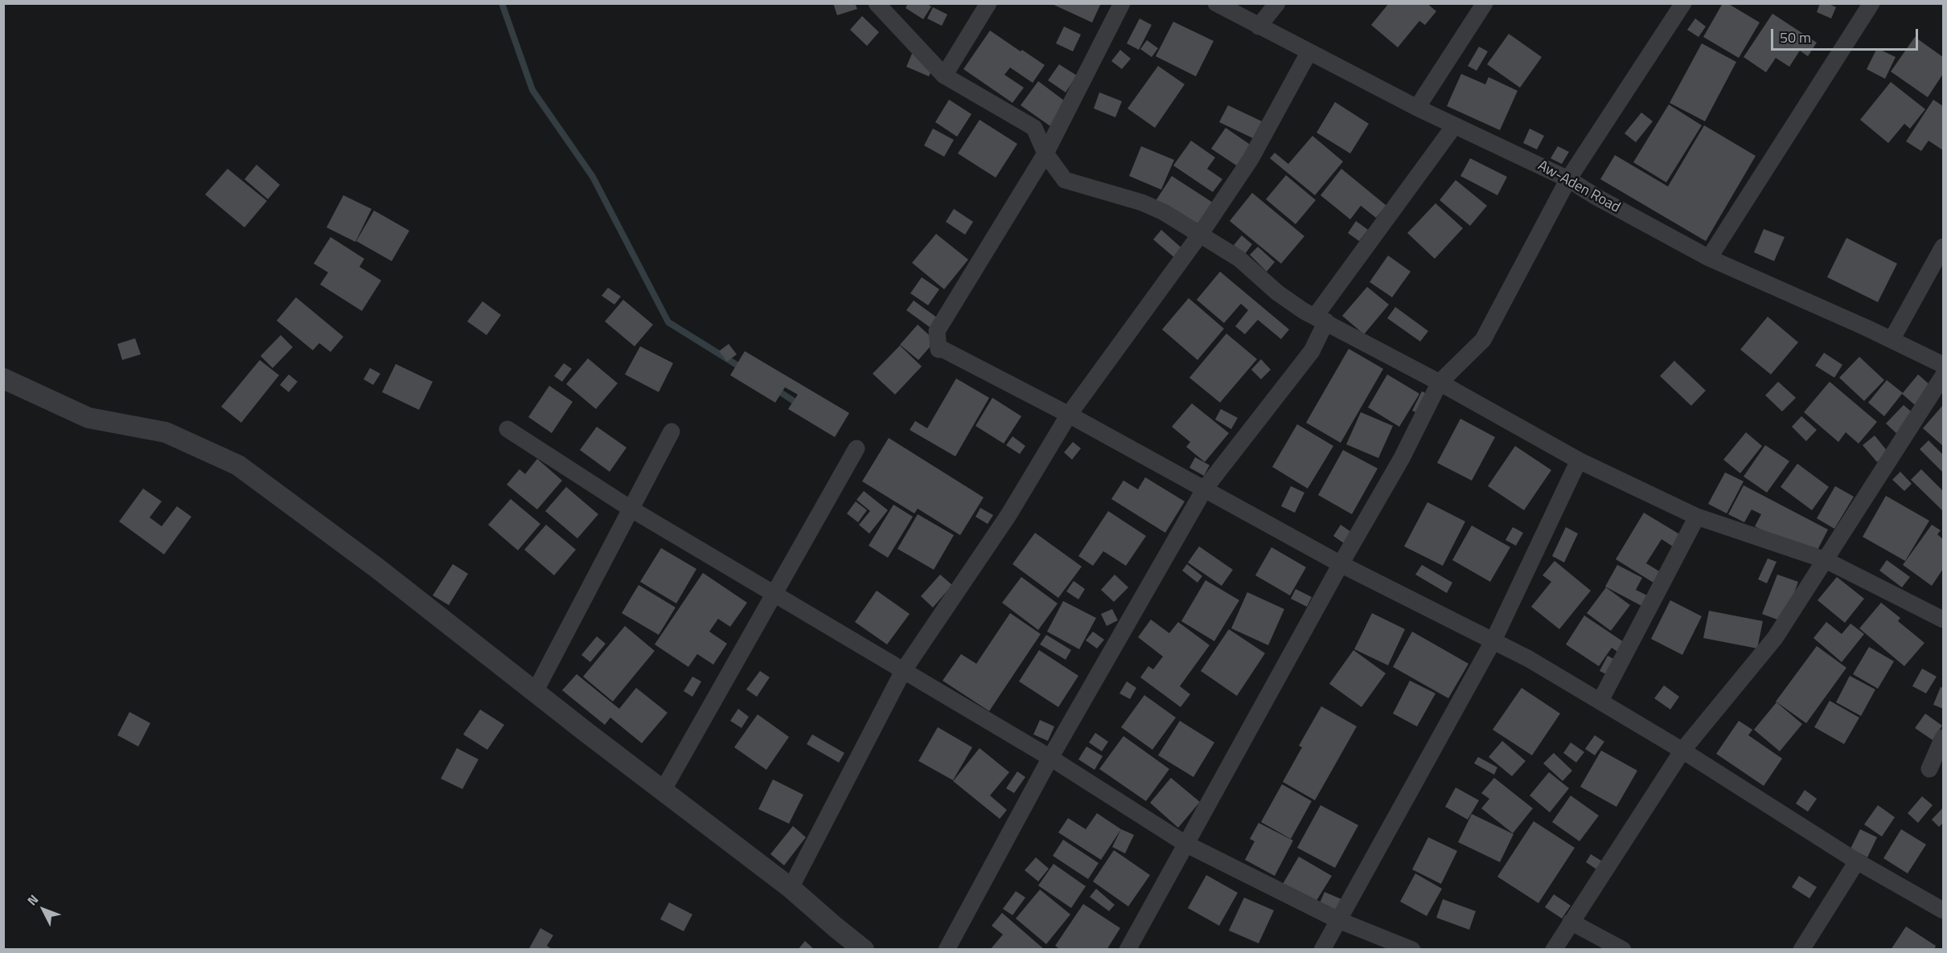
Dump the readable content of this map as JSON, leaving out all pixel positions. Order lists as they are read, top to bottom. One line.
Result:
{"streets":{"street":["Aw-Aden Road"]},"scale_bar":"50 m","north":"top left"}
